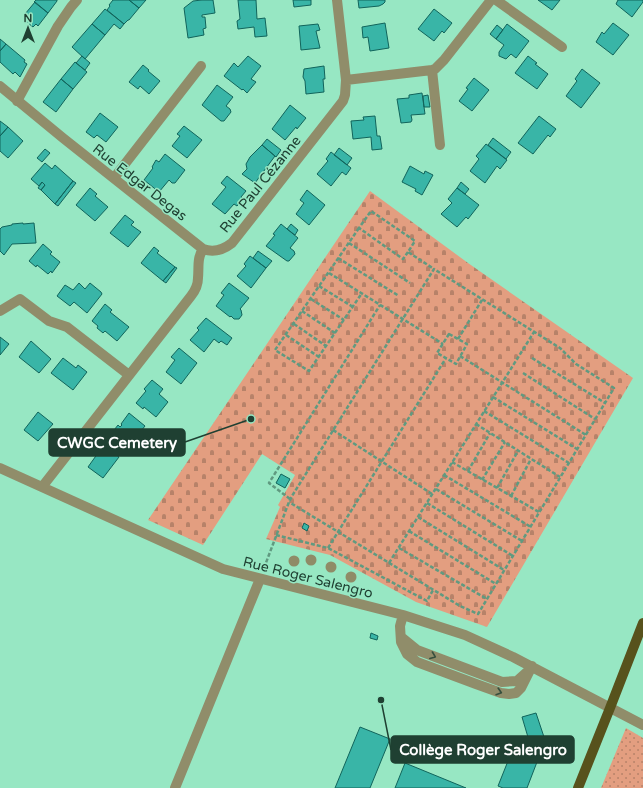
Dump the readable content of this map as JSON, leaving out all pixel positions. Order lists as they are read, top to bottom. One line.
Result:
{"streets":{"street":["Rue Edgar Degas","Rue Paul Cézanne","Rue Roger Salengro"]},"crossings":[["Rue Edgar Degas","Rue Paul Cézanne"]],"places":["CWGC Cemetery","Collège Roger Salengro"],"north":"top"}
